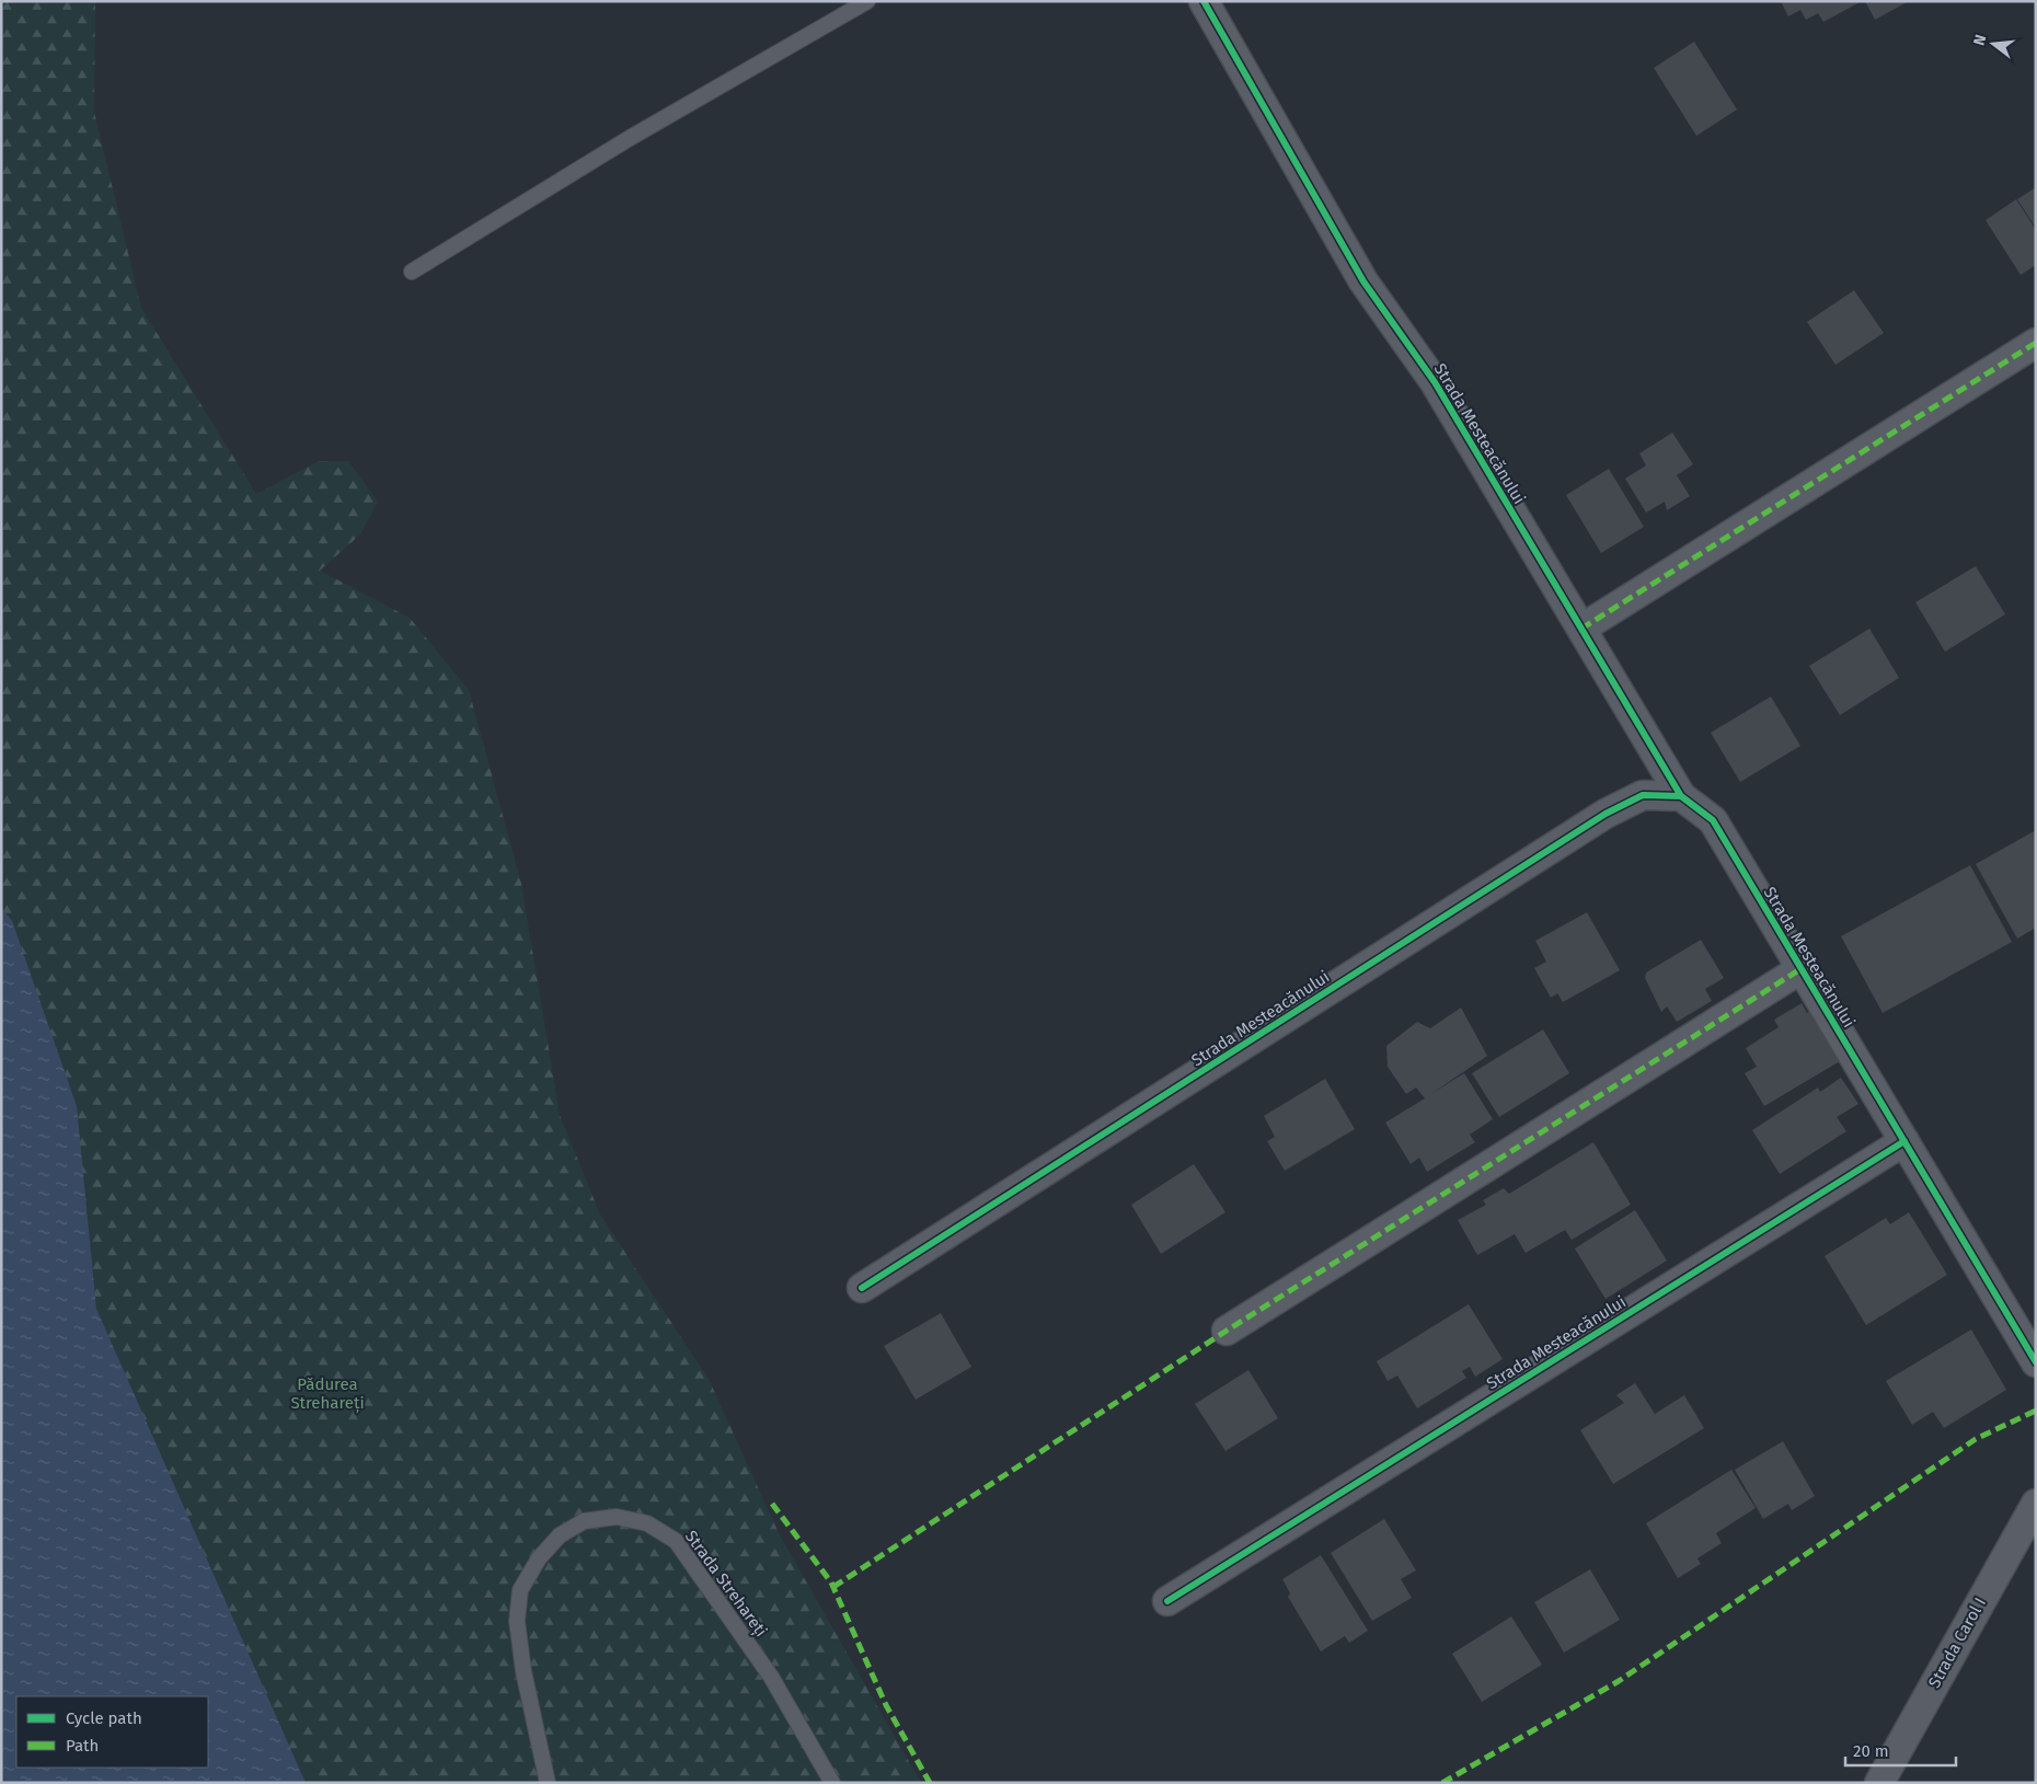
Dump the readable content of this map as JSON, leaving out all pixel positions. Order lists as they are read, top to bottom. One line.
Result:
{"streets":{"street":["Strada Mesteacănului","Strada Carol I"],"lane":["Strada Strehareți"]},"parks":["Pădurea Strehareți"],"legend":["Cycle path","Path"],"scale_bar":"20 m","north":"left"}
